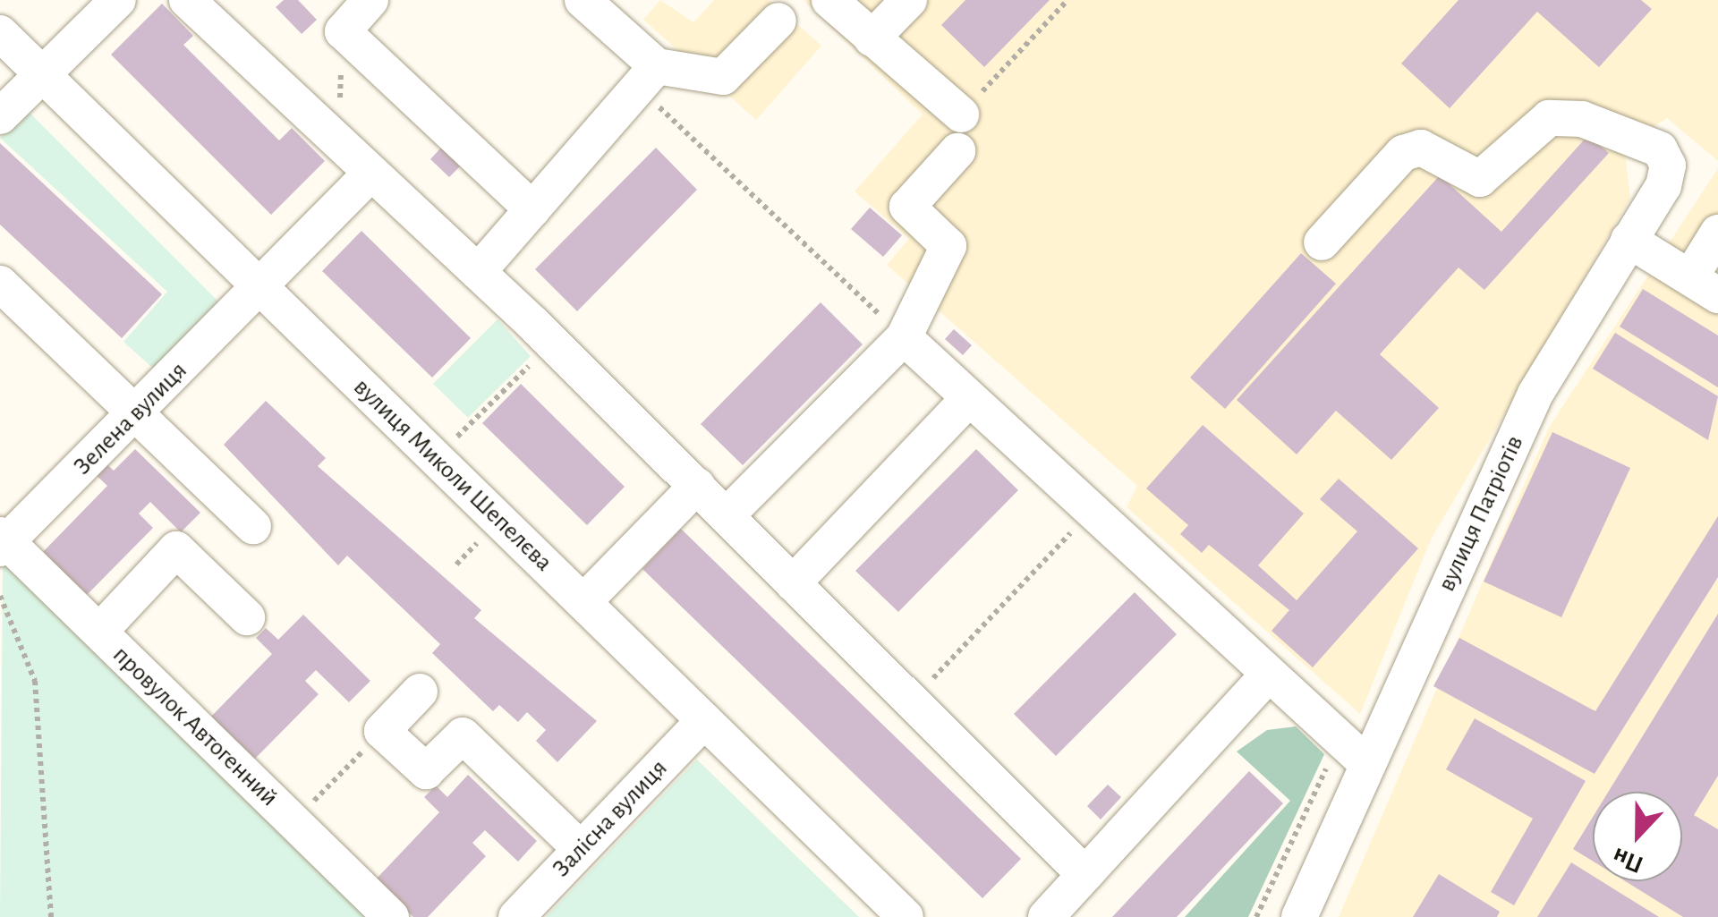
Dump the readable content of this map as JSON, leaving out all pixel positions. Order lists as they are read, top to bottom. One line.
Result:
{"streets":{"street":["Зелена вулиця","вулиця Миколи Шепелєва","вулиця Патріотів","провулок Автогенний","Залісна вулиця"]},"crossings":[["Зелена вулиця","вулиця Миколи Шепелєва"],["Зелена вулиця","провулок Автогенний"],["вулиця Миколи Шепелєва","Залісна вулиця"]],"north":"bottom"}
